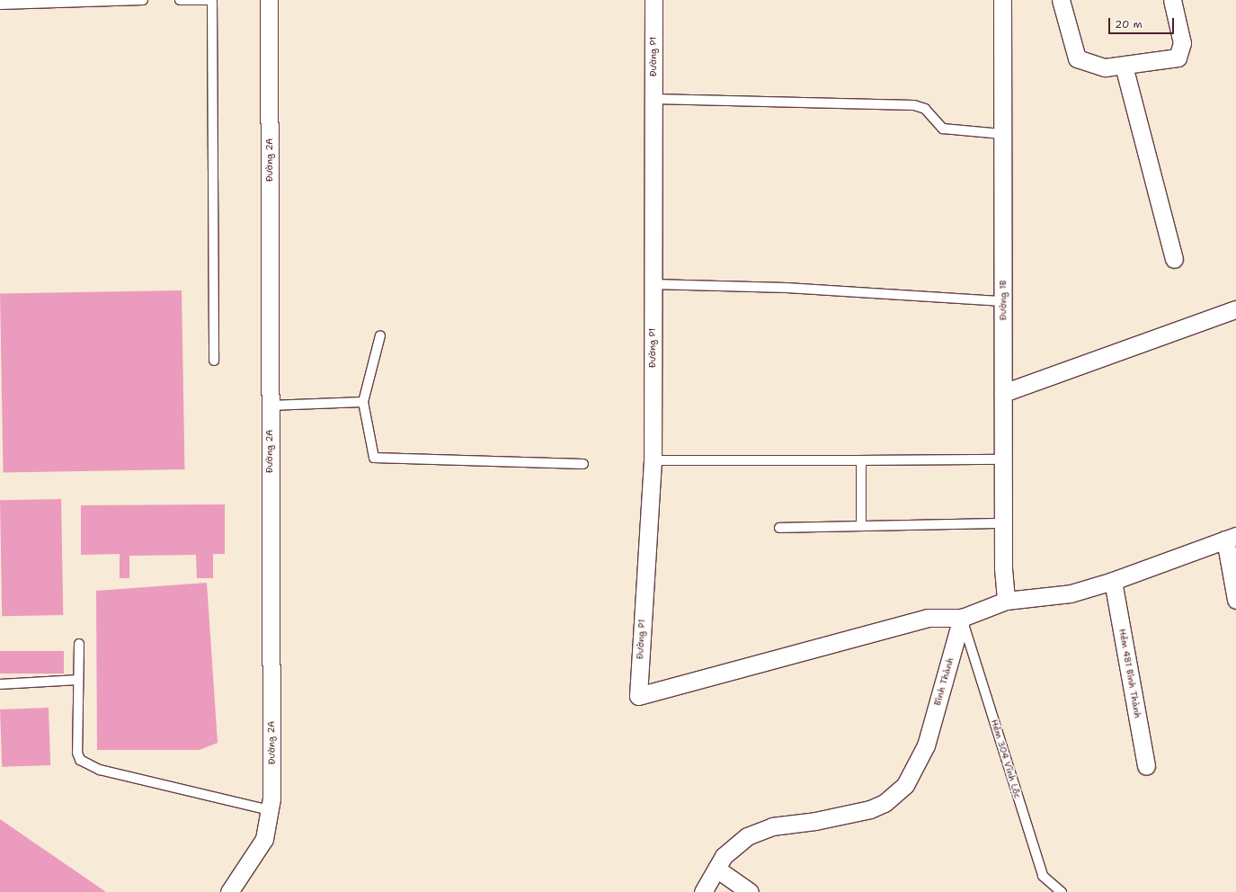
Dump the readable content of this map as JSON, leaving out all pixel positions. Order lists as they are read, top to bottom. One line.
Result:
{"streets":{"street":["Đường P1","Đường 2A","Đường 1B","Hẻm 481 Bình Thành","Bình Thành"],"lane":["Hẻm 304 Vĩnh Lộc"]},"crossings":[["Đường P1","Bình Thành"],["Đường P1","Hẻm 304 Vĩnh Lộc"],["Bình Thành","Hẻm 304 Vĩnh Lộc"]],"scale_bar":"20 m"}
